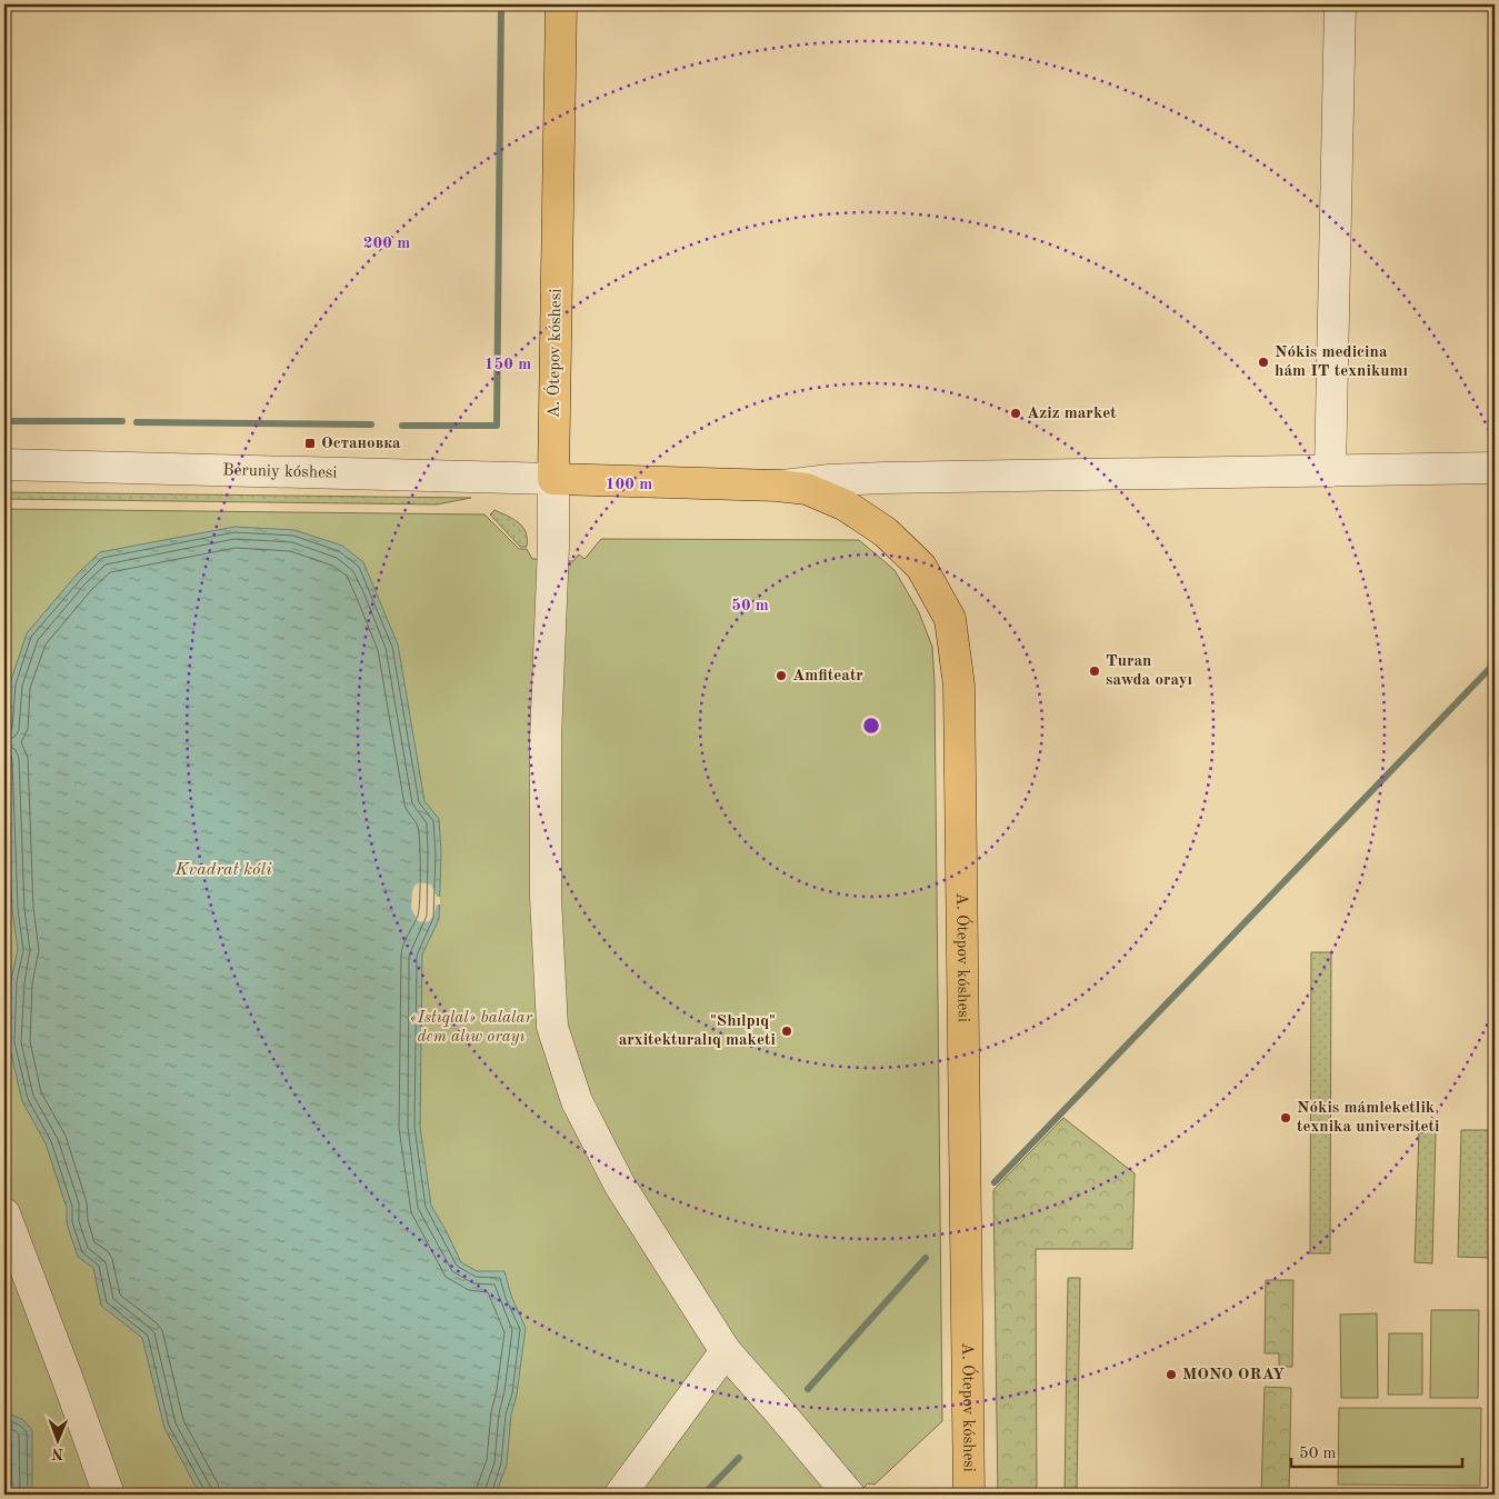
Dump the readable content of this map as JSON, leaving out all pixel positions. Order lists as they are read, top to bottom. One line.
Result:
{"streets":{"main road":["A. Ótepov kóshesi"],"street":["Beruniy kóshesi"]},"crossings":[["A. Ótepov kóshesi","Beruniy kóshesi"]],"water":["Kvadrat kóli"],"parks":["«Istıqlal» balalar dem alıw orayı"],"places":{"other":["Nókis medicina hám IT texnikumı","Aziz market","Turan sawda orayı","Amfiteatr","\"Shılpıq\" arxitekturalıq maketi","Nókis mámleketlik texnika universiteti","MONO ORAY"],"transit":["Остановка"]},"scale_bar":"50 m","north":"bottom","rings":["200 m","150 m","100 m","50 m"]}
